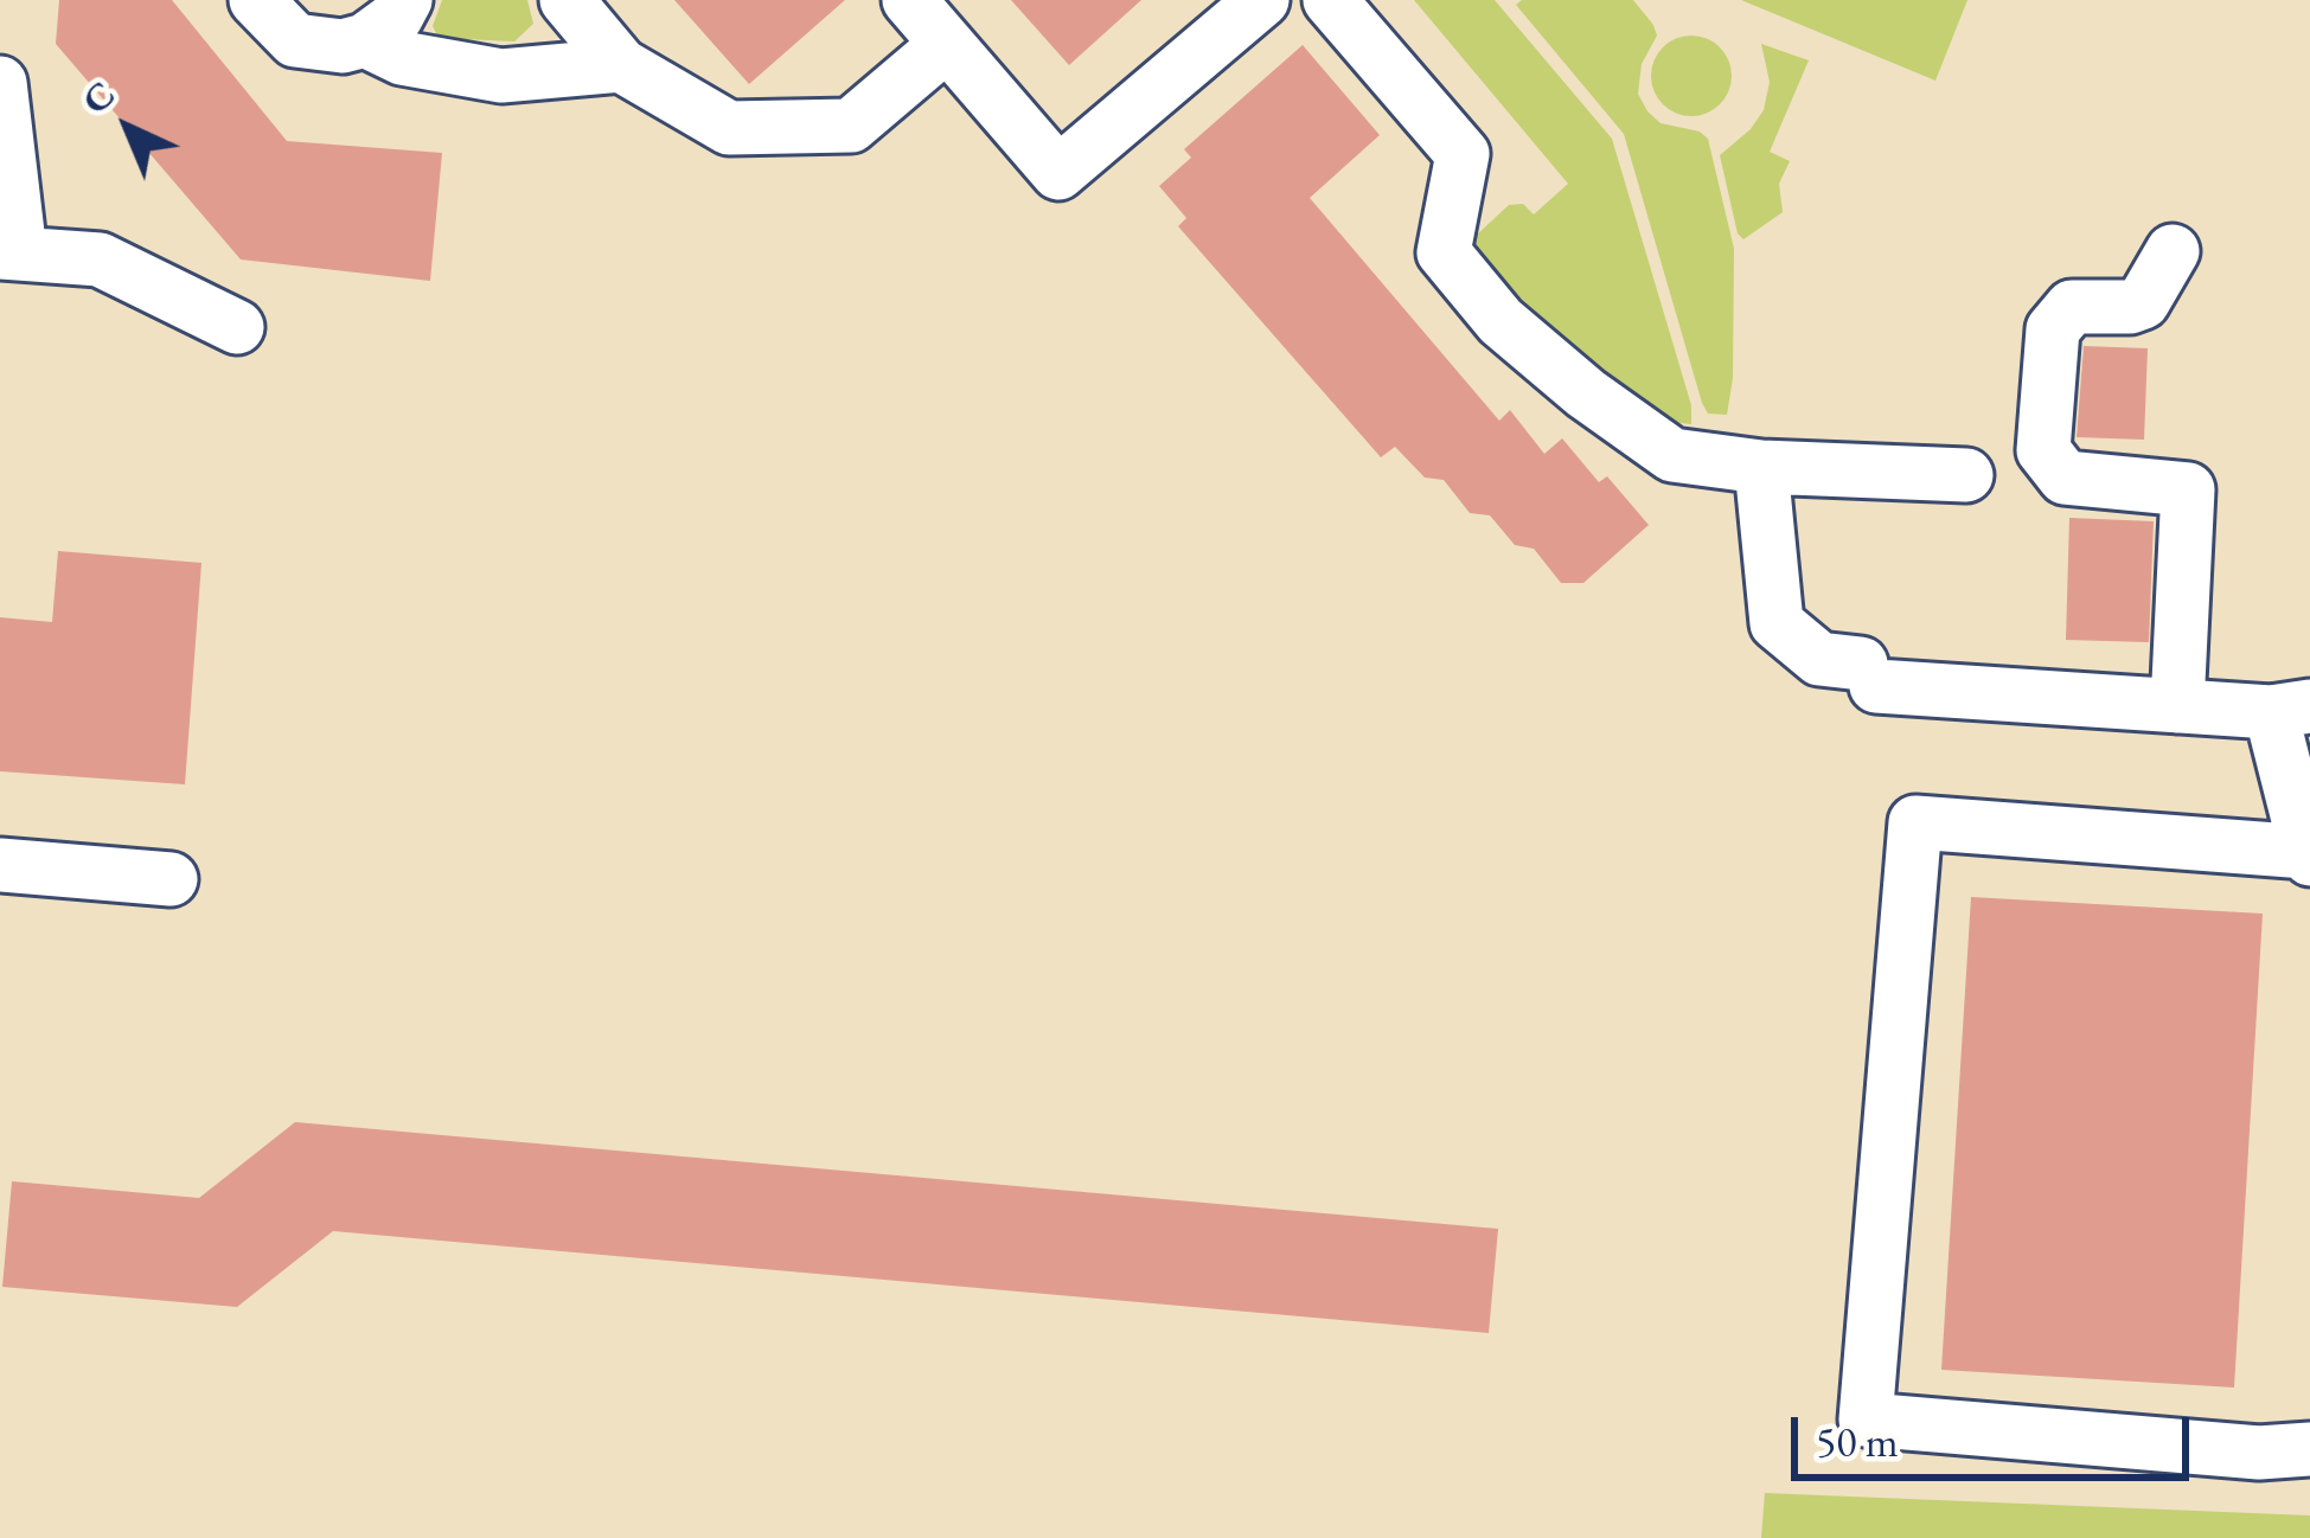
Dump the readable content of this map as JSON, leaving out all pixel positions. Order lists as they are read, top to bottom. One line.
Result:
{"scale_bar":"50 m","north":"top left"}
